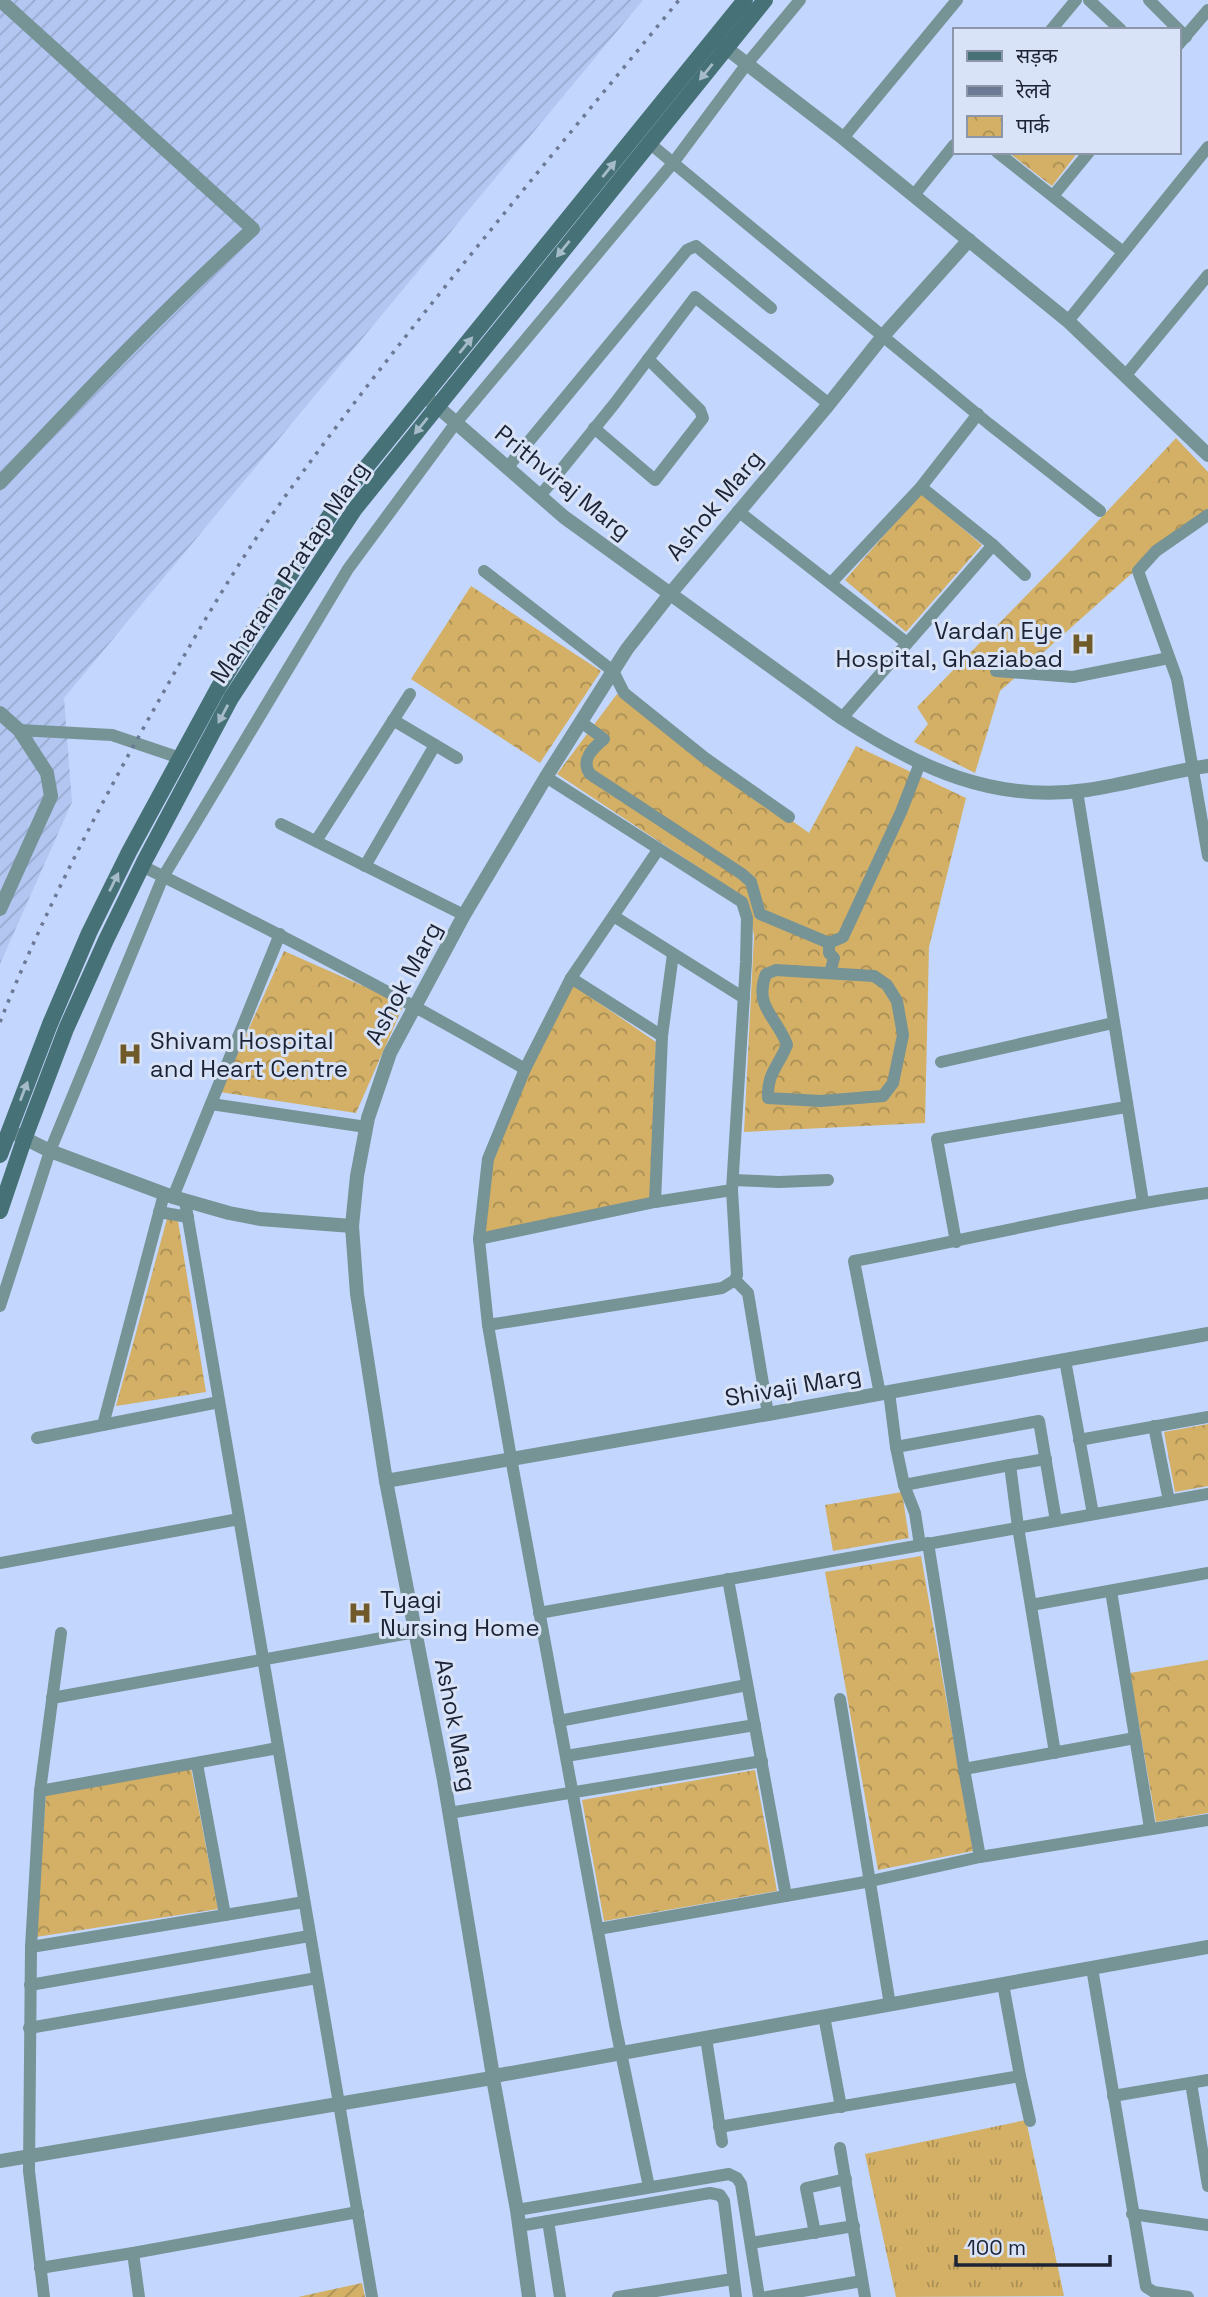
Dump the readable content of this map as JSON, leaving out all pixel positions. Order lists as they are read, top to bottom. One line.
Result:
{"streets":{"main road":["Maharana Pratap Marg"],"street":["Prithviraj Marg","Ashok Marg","Shivaji Marg"]},"crossings":[["Prithviraj Marg","Ashok Marg"],["Prithviraj Marg","Maharana Pratap Marg"],["Ashok Marg","Shivaji Marg"]],"places":{"hospital":["Vardan Eye Hospital, Ghaziabad","Shivam Hospital and Heart Centre","Tyagi Nursing Home"]},"legend":["सड़क","रेलवे","पार्क"],"scale_bar":"100 m"}
